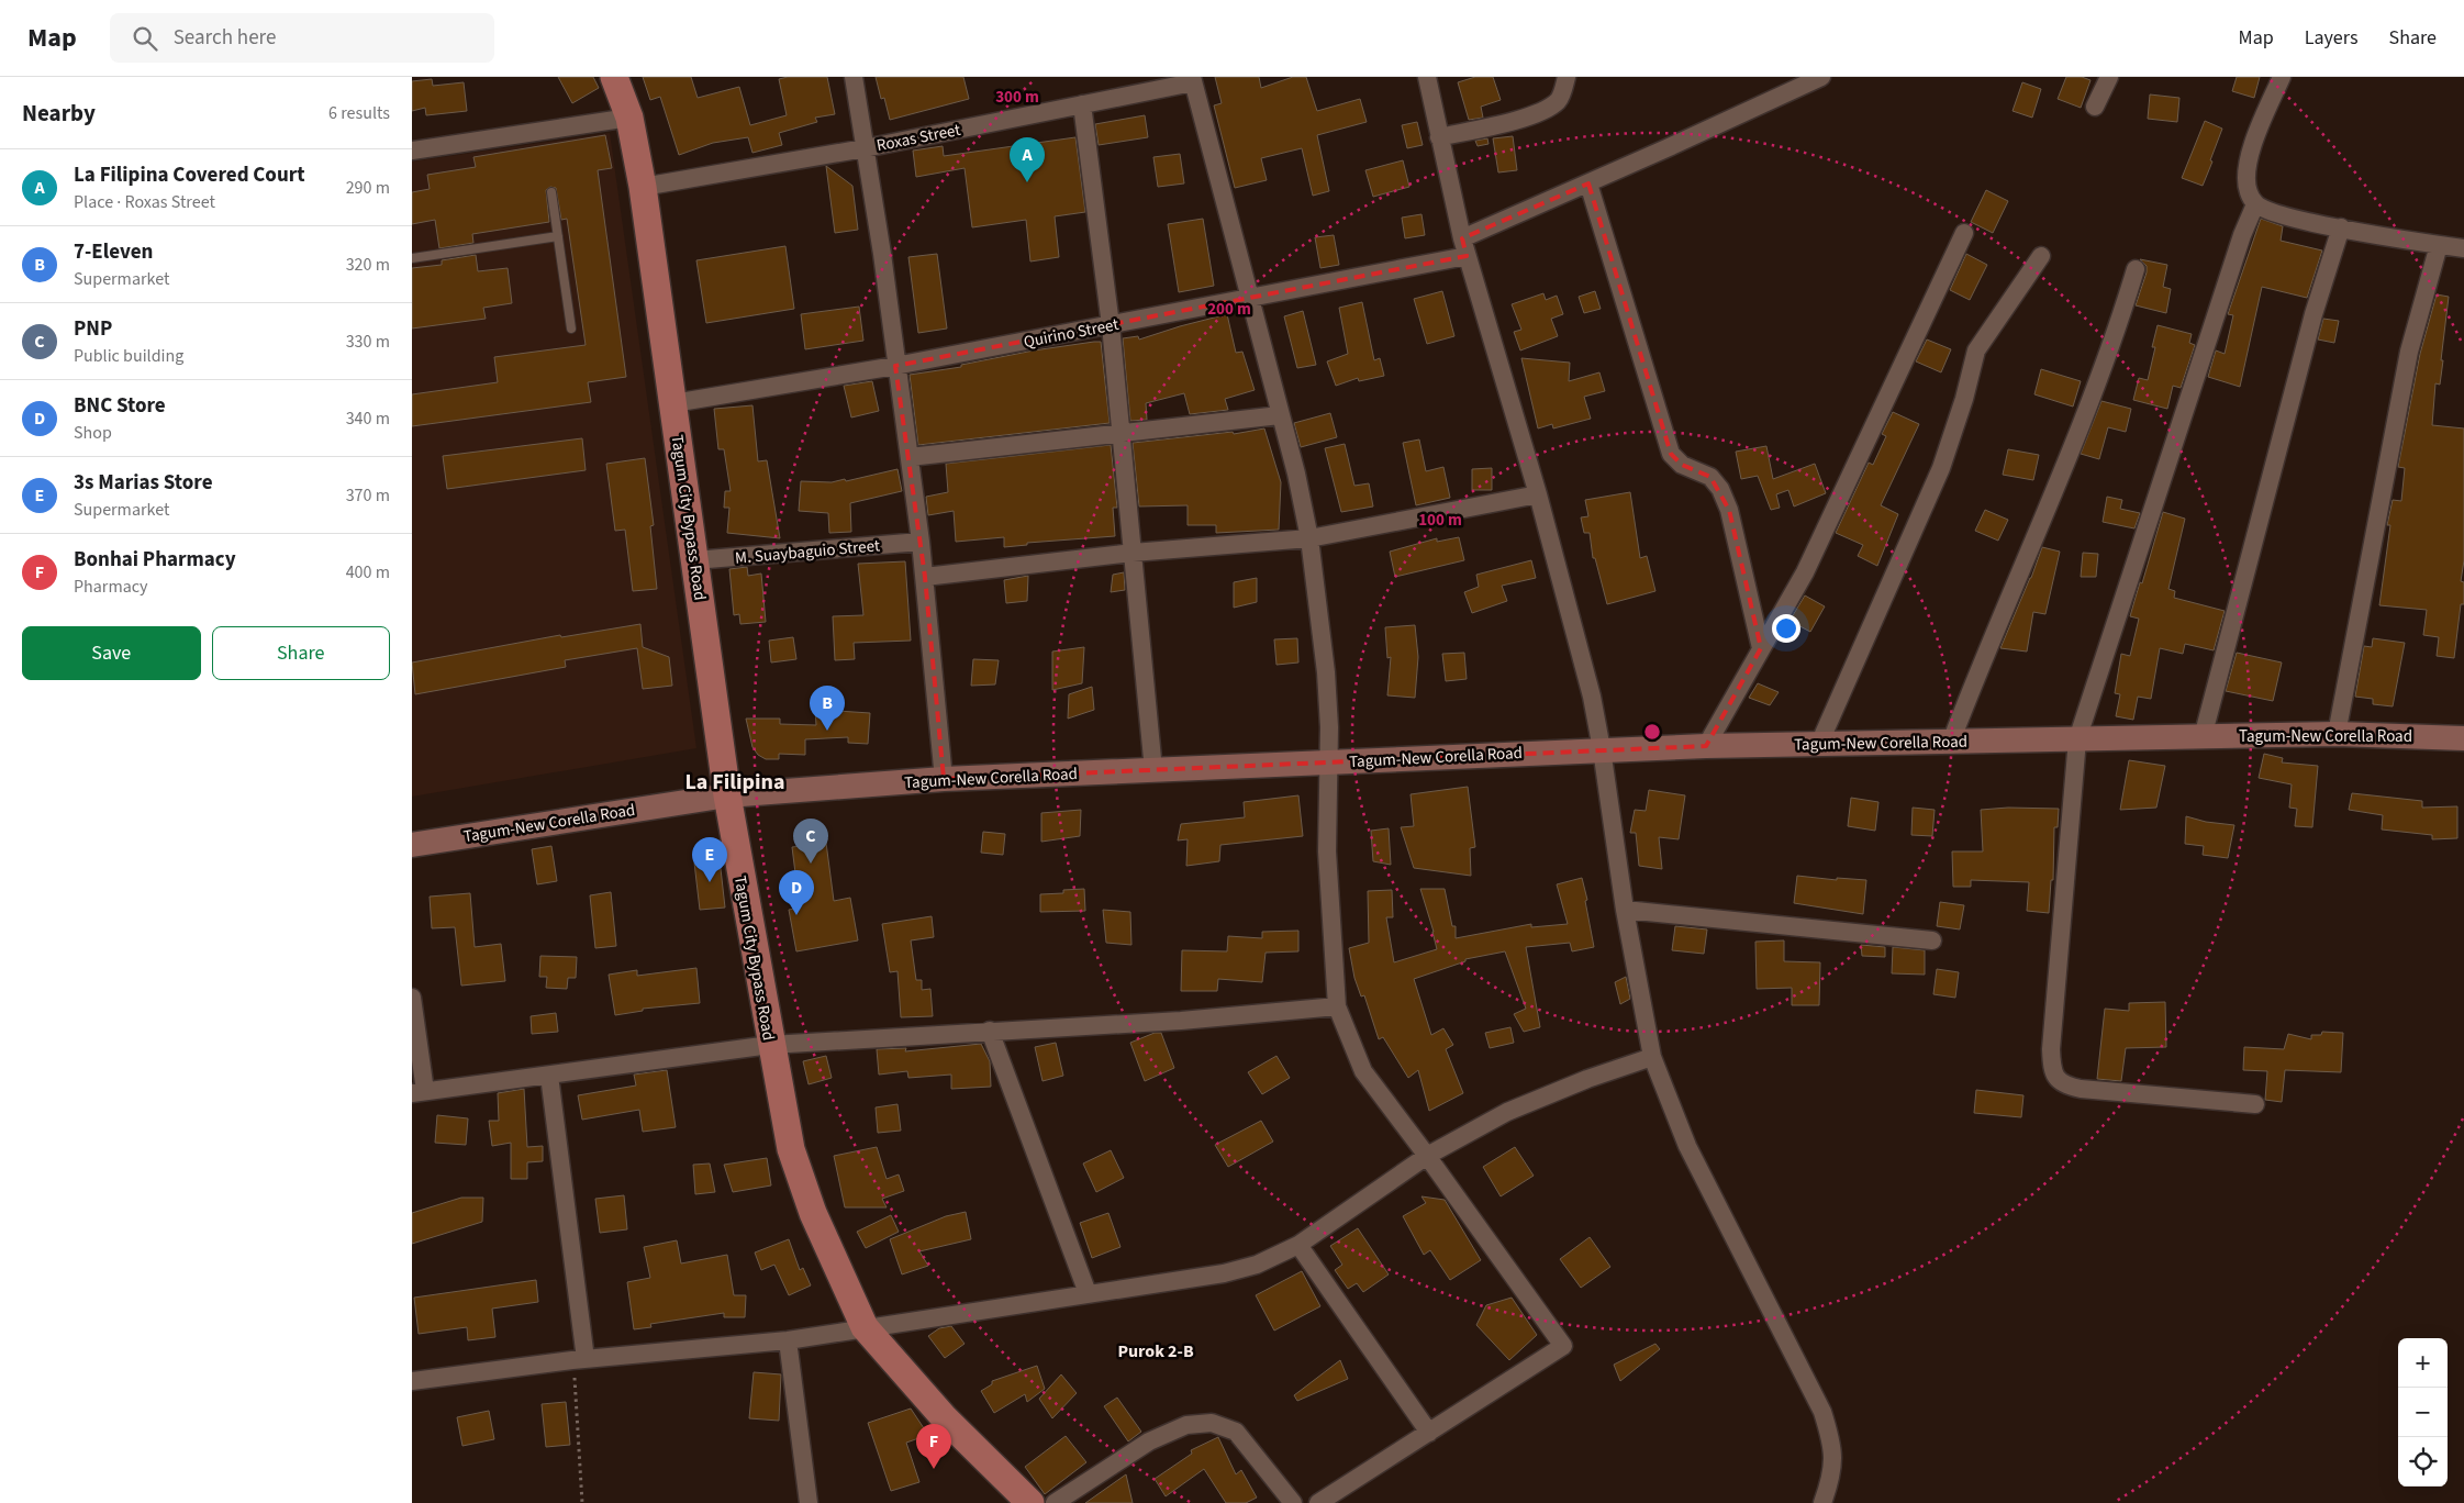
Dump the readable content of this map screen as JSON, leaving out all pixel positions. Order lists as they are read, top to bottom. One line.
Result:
{"streets":{"main road":["Tagum City Bypass Road","Tagum-New Corella Road"],"street":["Roxas Street","Quirino Street","M. Suaybaguio Street"]},"crossings":[["Roxas Street","Tagum City Bypass Road"],["Quirino Street","Tagum City Bypass Road"],["Tagum City Bypass Road","M. Suaybaguio Street"],["Tagum City Bypass Road","Tagum-New Corella Road"]],"districts":["La Filipina","Purok 2-B"],"page":{"header":"Map","search":"Search here","nav":["Map","Layers","Share"],"heading":["Nearby","6 results"],"pins":["A","B","C","E","D","F"],"list":[{"mark":"A","name":"La Filipina Covered Court","note":"Place · Roxas Street","value":"290 m"},{"mark":"B","name":"7-Eleven","note":"Supermarket","value":"320 m"},{"mark":"C","name":"PNP","note":"Public building","value":"330 m"},{"mark":"D","name":"BNC Store","note":"Shop","value":"340 m"},{"mark":"E","name":"3s Marias Store","note":"Supermarket","value":"370 m"},{"mark":"F","name":"Bonhai Pharmacy","note":"Pharmacy","value":"400 m"}],"buttons":["Save","Share"],"map_buttons":["+","−"]},"rings":["300 m","200 m","100 m"]}
